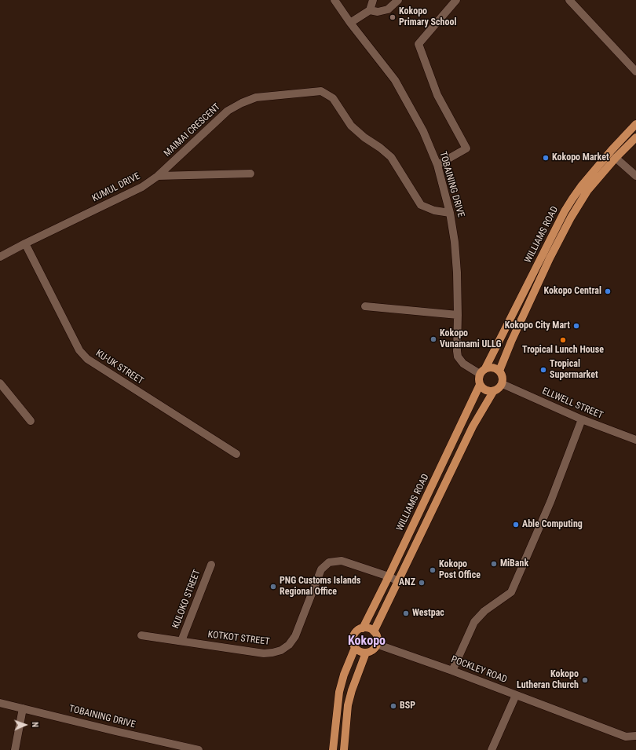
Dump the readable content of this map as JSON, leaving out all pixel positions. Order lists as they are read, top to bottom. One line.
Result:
{"streets":{"main road":["WILLIAMS ROAD"],"street":["MAIMAI CRESCENT","TOBAINING DRIVE","KUMUL DRIVE","KU-UK STREET","ELLWELL STREET","KULOKO STREET","KOTKOT STREET","POCKLEY ROAD"]},"crossings":[["MAIMAI CRESCENT","TOBAINING DRIVE"],["MAIMAI CRESCENT","KUMUL DRIVE"],["TOBAINING DRIVE","WILLIAMS ROAD"],["TOBAINING DRIVE","ELLWELL STREET"],["KUMUL DRIVE","KU-UK STREET"],["WILLIAMS ROAD","ELLWELL STREET"],["WILLIAMS ROAD","KOTKOT STREET"],["WILLIAMS ROAD","POCKLEY ROAD"],["KULOKO STREET","KOTKOT STREET"]],"districts":["Kokopo"],"places":["Kokopo Primary School","Kokopo Market","Kokopo Central","Kokopo City Mart","Kokopo Vunamami ULLG","Tropical Lunch House","Tropical Supermarket","Able Computing","MiBank","Kokopo Post Office","ANZ","PNG Customs Islands Regional Office","Westpac","Kokopo Lutheran Church","BSP"],"north":"right"}
